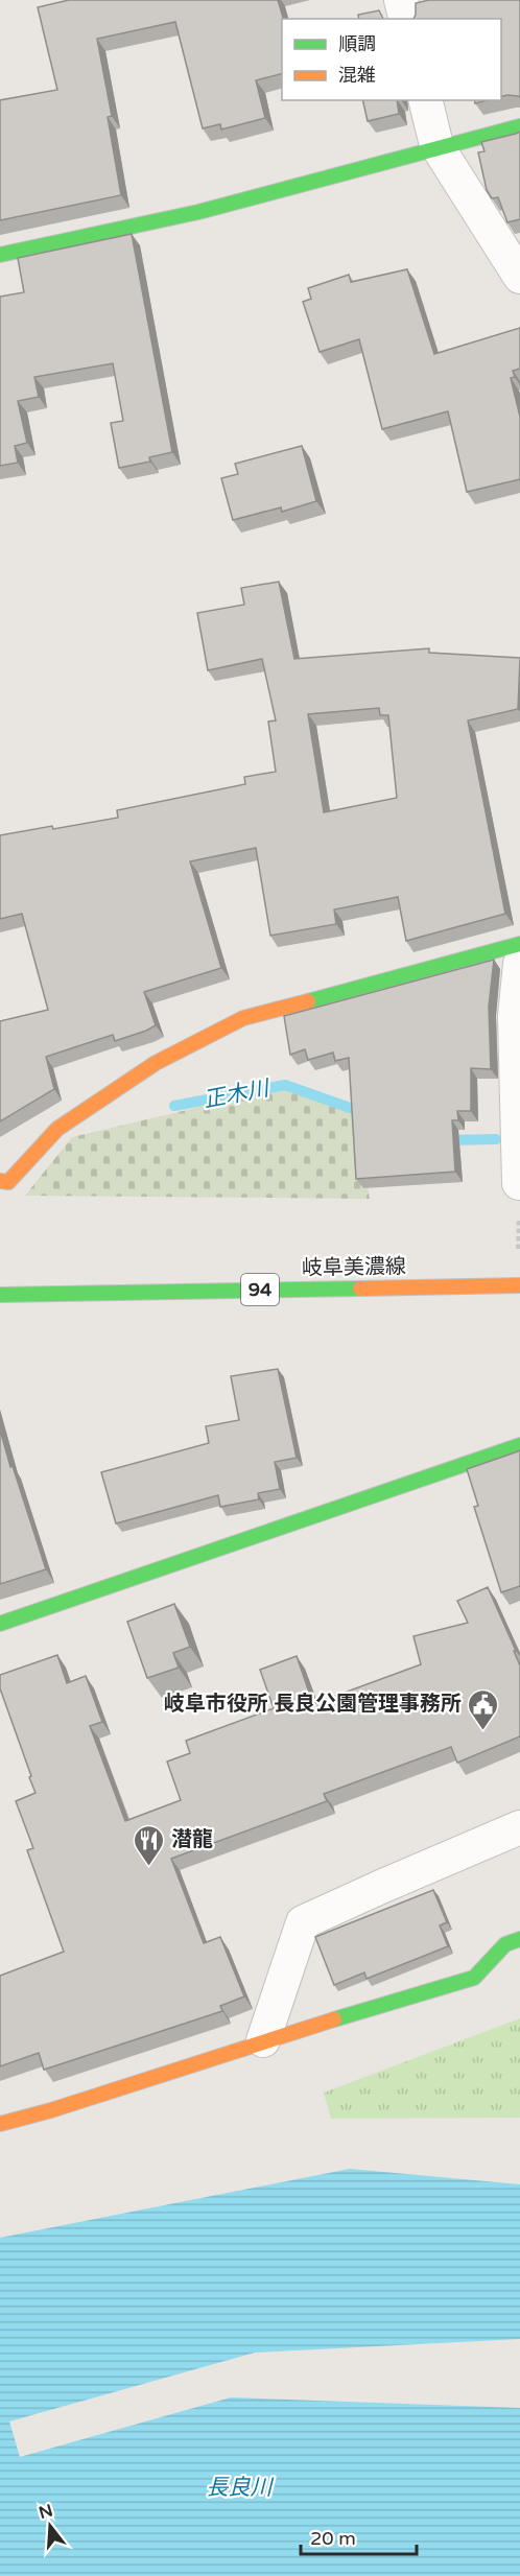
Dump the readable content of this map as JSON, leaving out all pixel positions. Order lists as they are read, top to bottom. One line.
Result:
{"streets":{"street":["岐阜美濃線","94"]},"water":["正木川","長良川"],"places":{"public building":["岐阜市役所 長良公園管理事務所"],"restaurant":["潜龍"]},"legend":["順調","混雑"],"scale_bar":"20 m","north":"top"}
